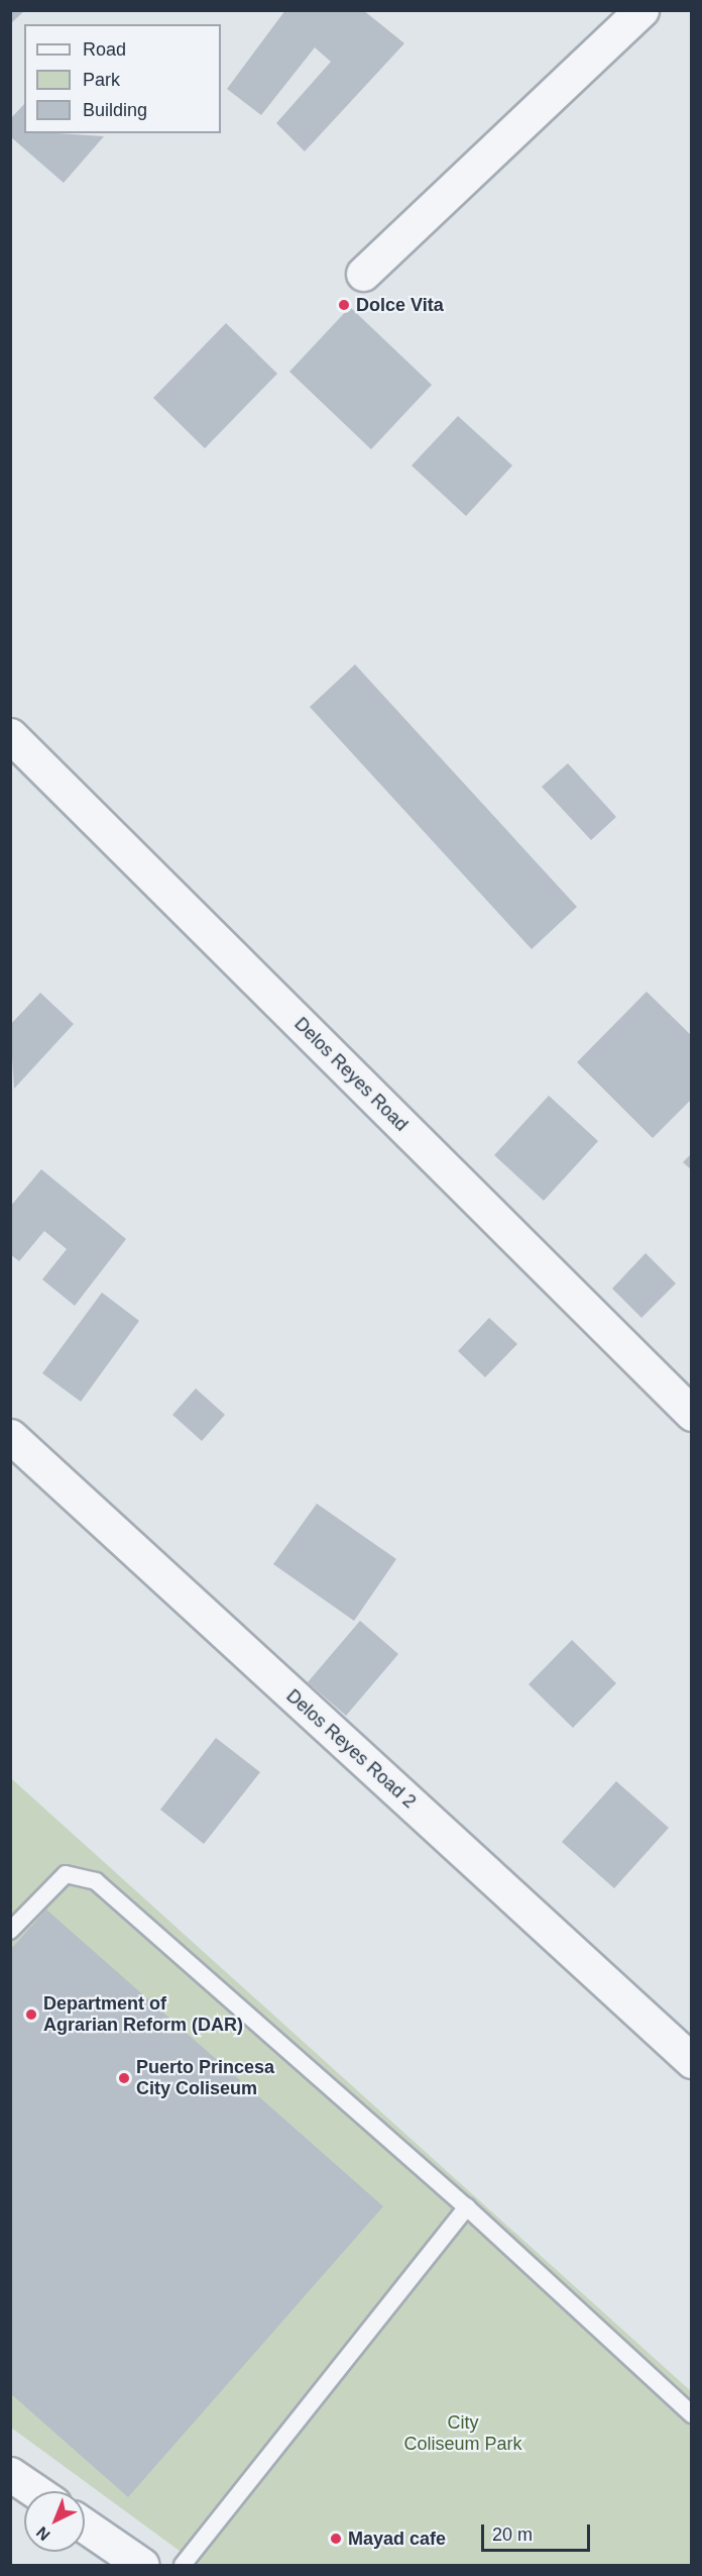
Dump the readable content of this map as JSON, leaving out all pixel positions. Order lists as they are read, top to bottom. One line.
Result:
{"streets":{"street":["Delos Reyes Road","Delos Reyes Road 2"]},"parks":["City Coliseum Park"],"places":["Dolce Vita","Department of Agrarian Reform (DAR)","Puerto Princesa City Coliseum","Mayad cafe"],"legend":["Road","Park","Building"],"scale_bar":"20 m","north":"bottom left"}
